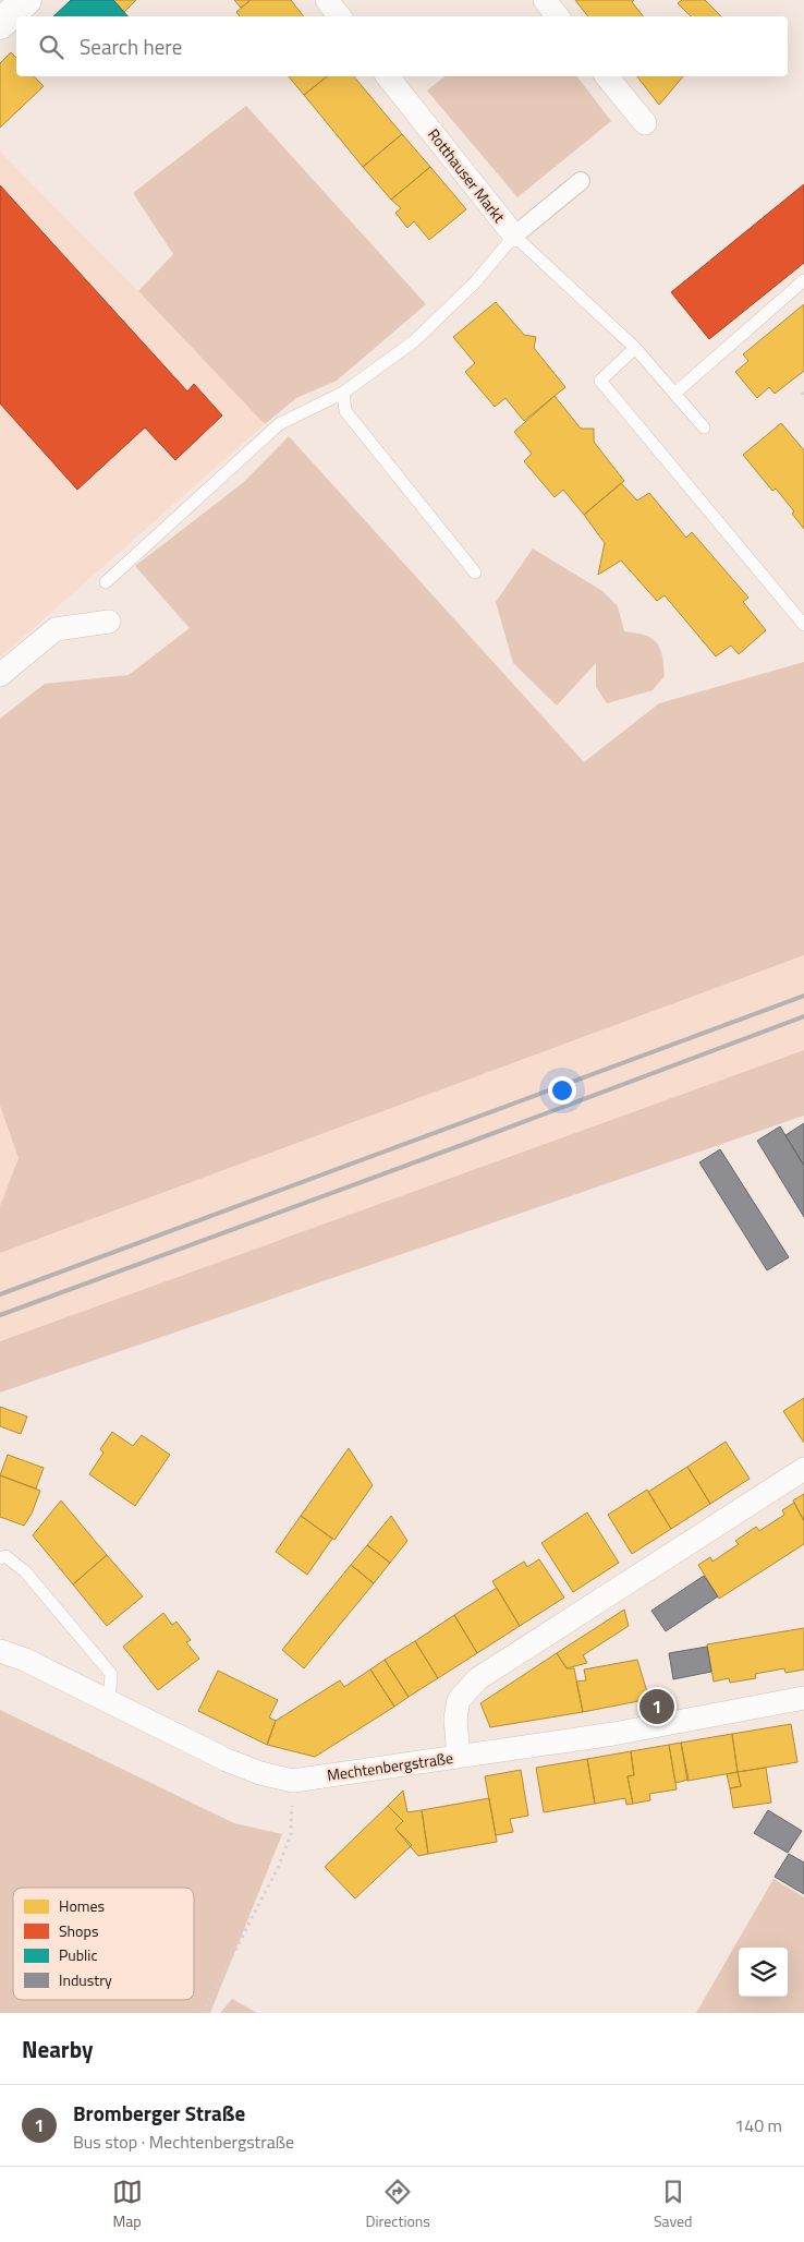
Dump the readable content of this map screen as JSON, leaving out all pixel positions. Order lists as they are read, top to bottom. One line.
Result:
{"streets":{"street":["Rotthauser Markt","Mechtenbergstraße"]},"legend":["Homes","Shops","Public","Industry"],"page":{"search":"Search here","pins":"1","heading":"Nearby","list":[{"mark":"1","name":"Bromberger Straße","note":"Bus stop · Mechtenbergstraße","value":"140 m"}],"nav":["Map","Directions","Saved"]}}
